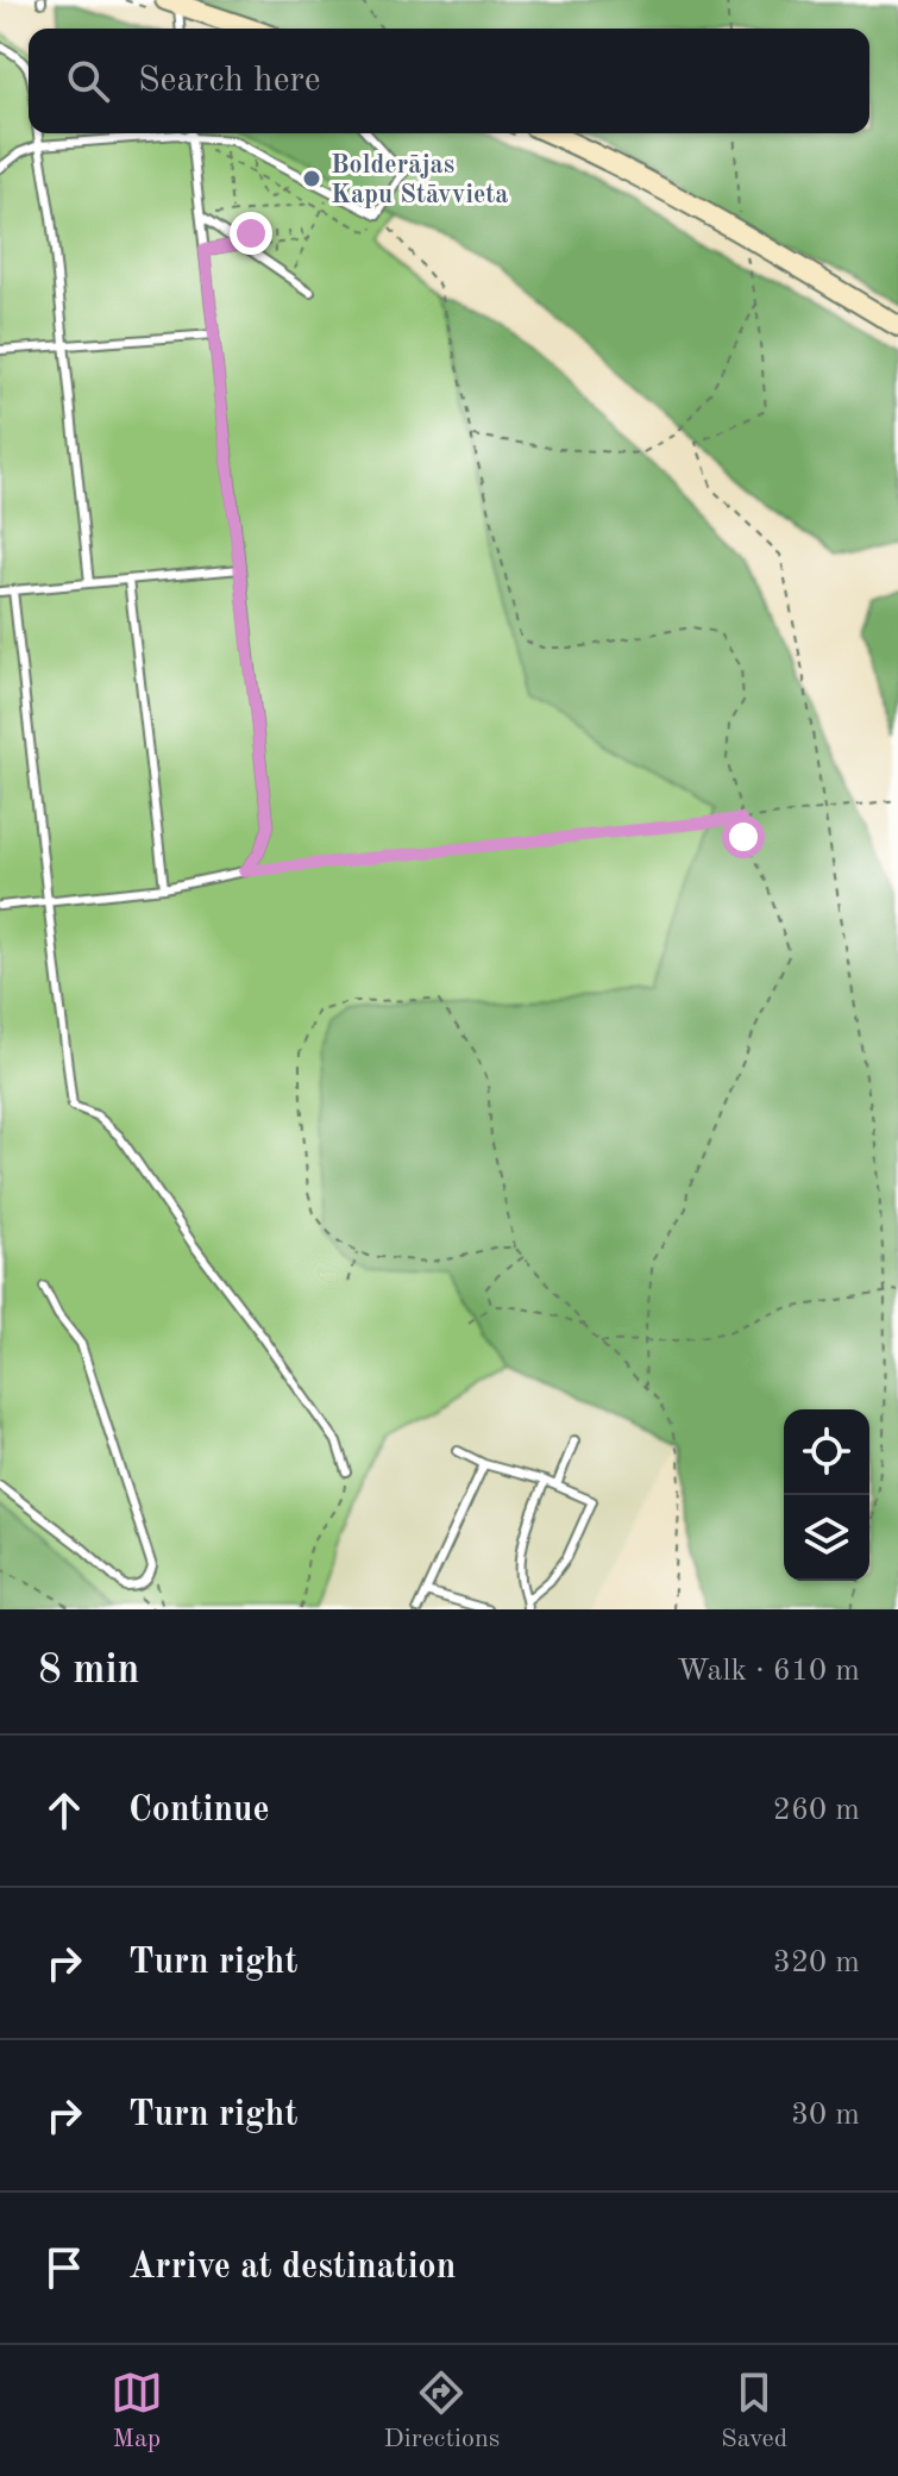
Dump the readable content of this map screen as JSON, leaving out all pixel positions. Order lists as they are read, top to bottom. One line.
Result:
{"places":["Bolderājas Kapu Stāvvieta"],"page":{"search":"Search here","heading":["8 min","Walk · 610 m"],"list":[["Continue","260 m"],["Turn right","320 m"],["Turn right","30 m"],"Arrive at destination"],"nav":["Map","Directions","Saved"]}}
